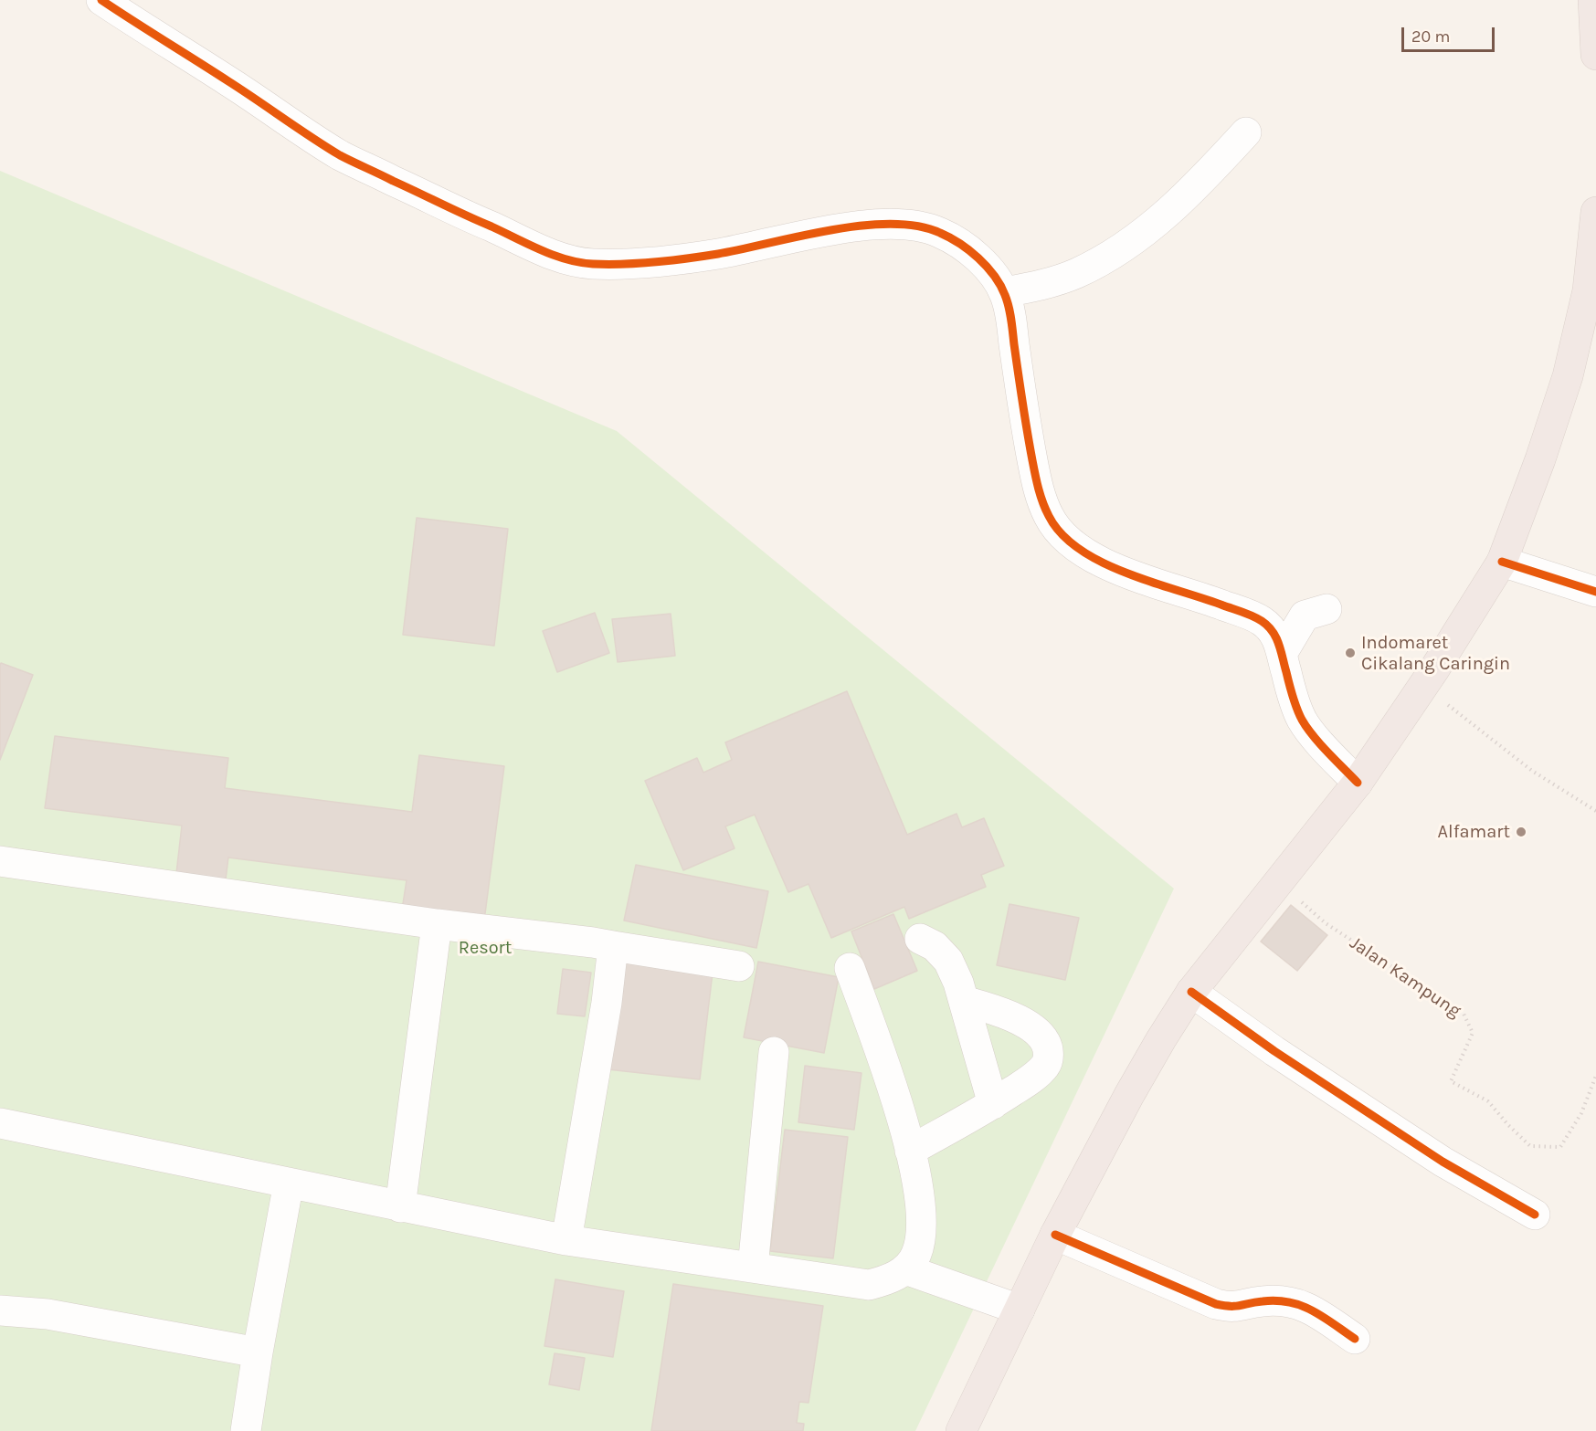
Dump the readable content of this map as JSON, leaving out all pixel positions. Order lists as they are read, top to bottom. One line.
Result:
{"streets":{"path":["Jalan Kampung"]},"parks":["Resort"],"places":["Indomaret Cikalang Caringin","Alfamart"],"scale_bar":"20 m"}
